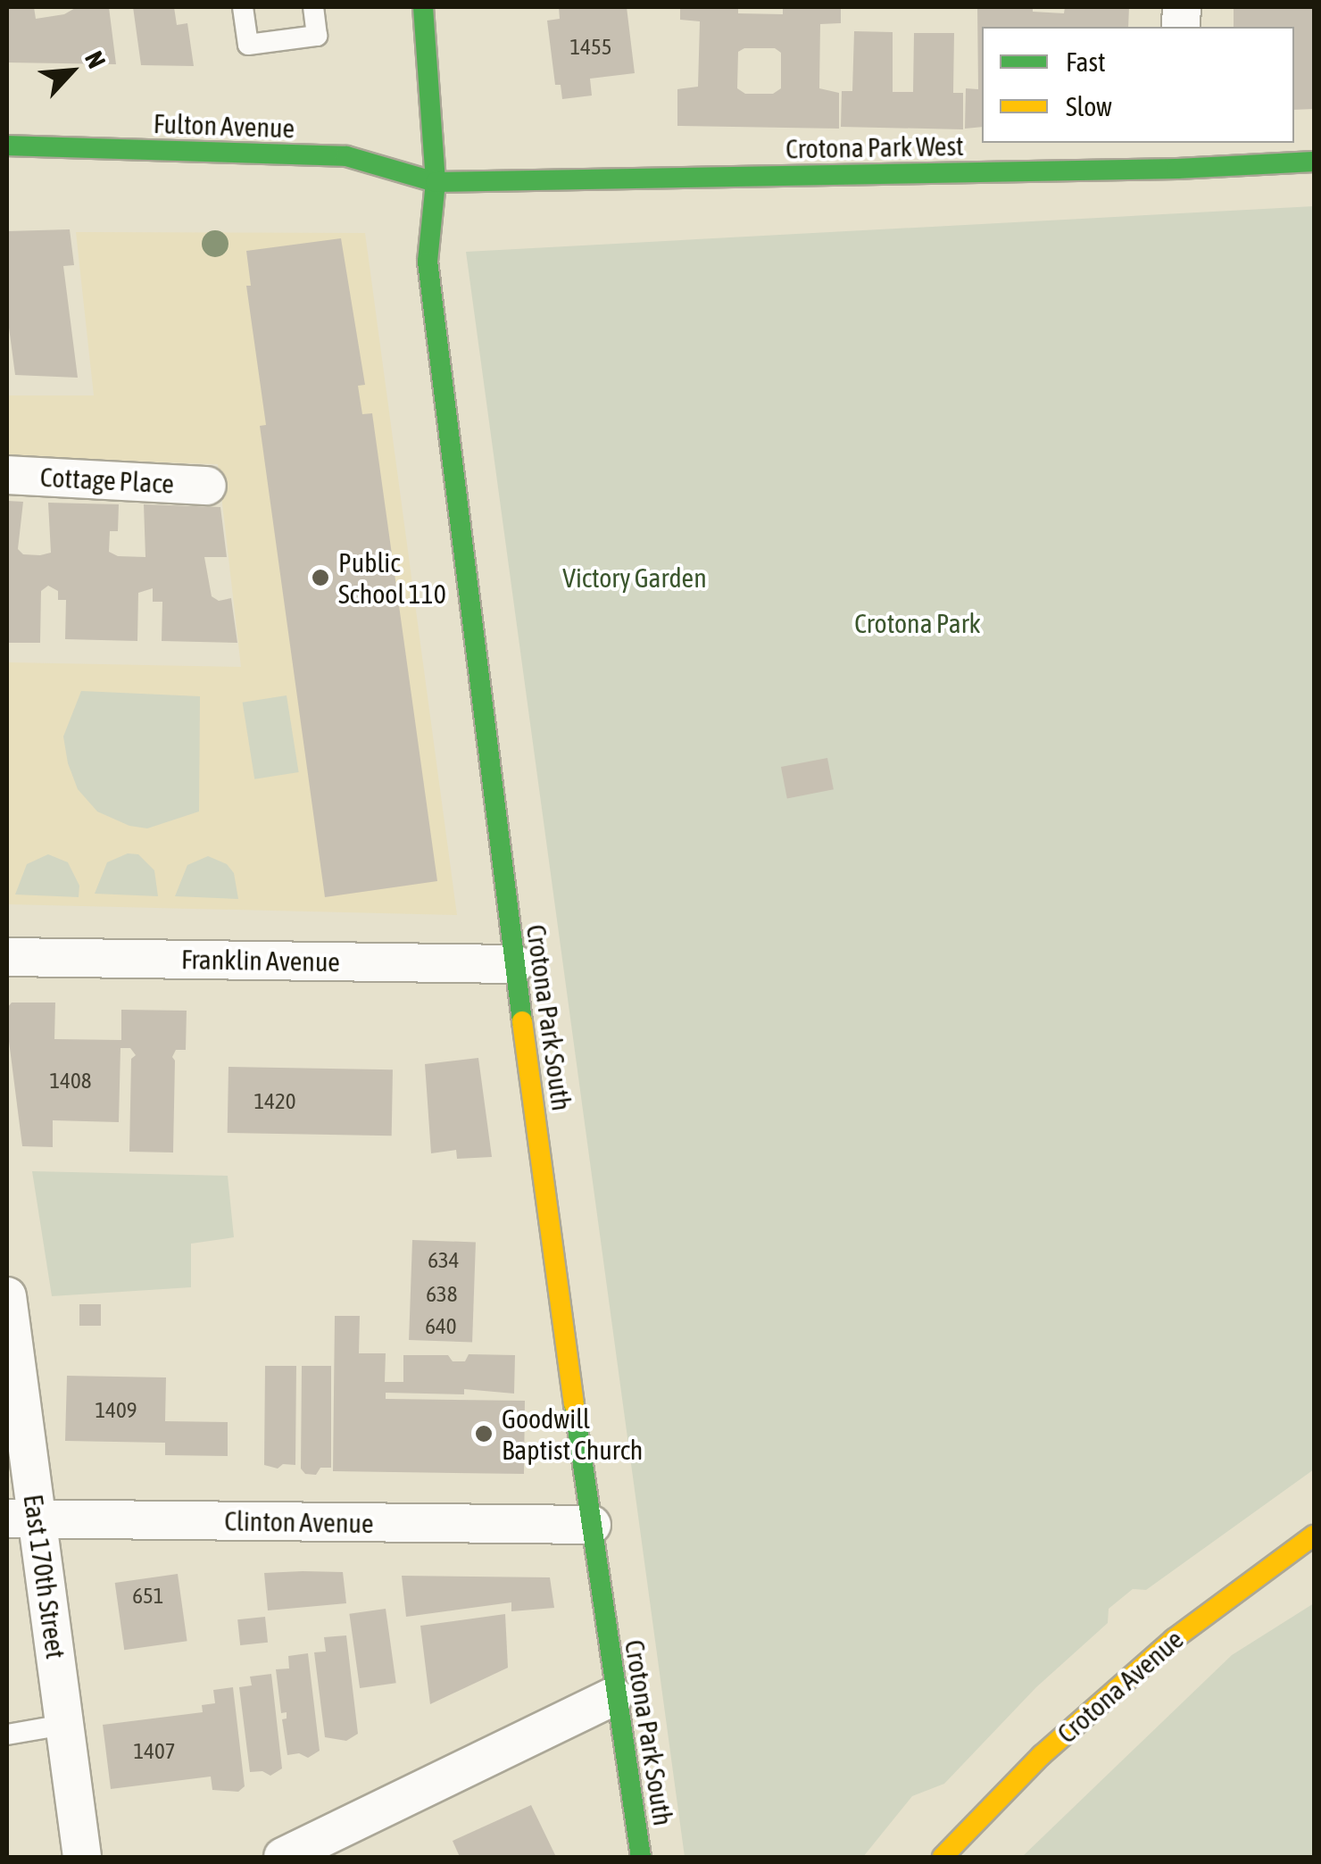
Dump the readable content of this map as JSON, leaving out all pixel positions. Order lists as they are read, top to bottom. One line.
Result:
{"streets":{"street":["Fulton Avenue","Crotona Park West","Cottage Place","Franklin Avenue","Crotona Park South","Clinton Avenue","East 170th Street","Crotona Avenue"]},"crossings":[["Fulton Avenue","Crotona Park West"],["Fulton Avenue","Crotona Park South"],["Crotona Park West","Crotona Park South"],["Franklin Avenue","Crotona Park South"],["Crotona Park South","Clinton Avenue"],["Clinton Avenue","East 170th Street"]],"parks":["Victory Garden","Crotona Park"],"places":["Public School 110","Goodwill Baptist Church"],"house_numbers":["1455","1408","1420","634","638","640","1409","651","1407"],"legend":["Fast","Slow"],"north":"top right"}
